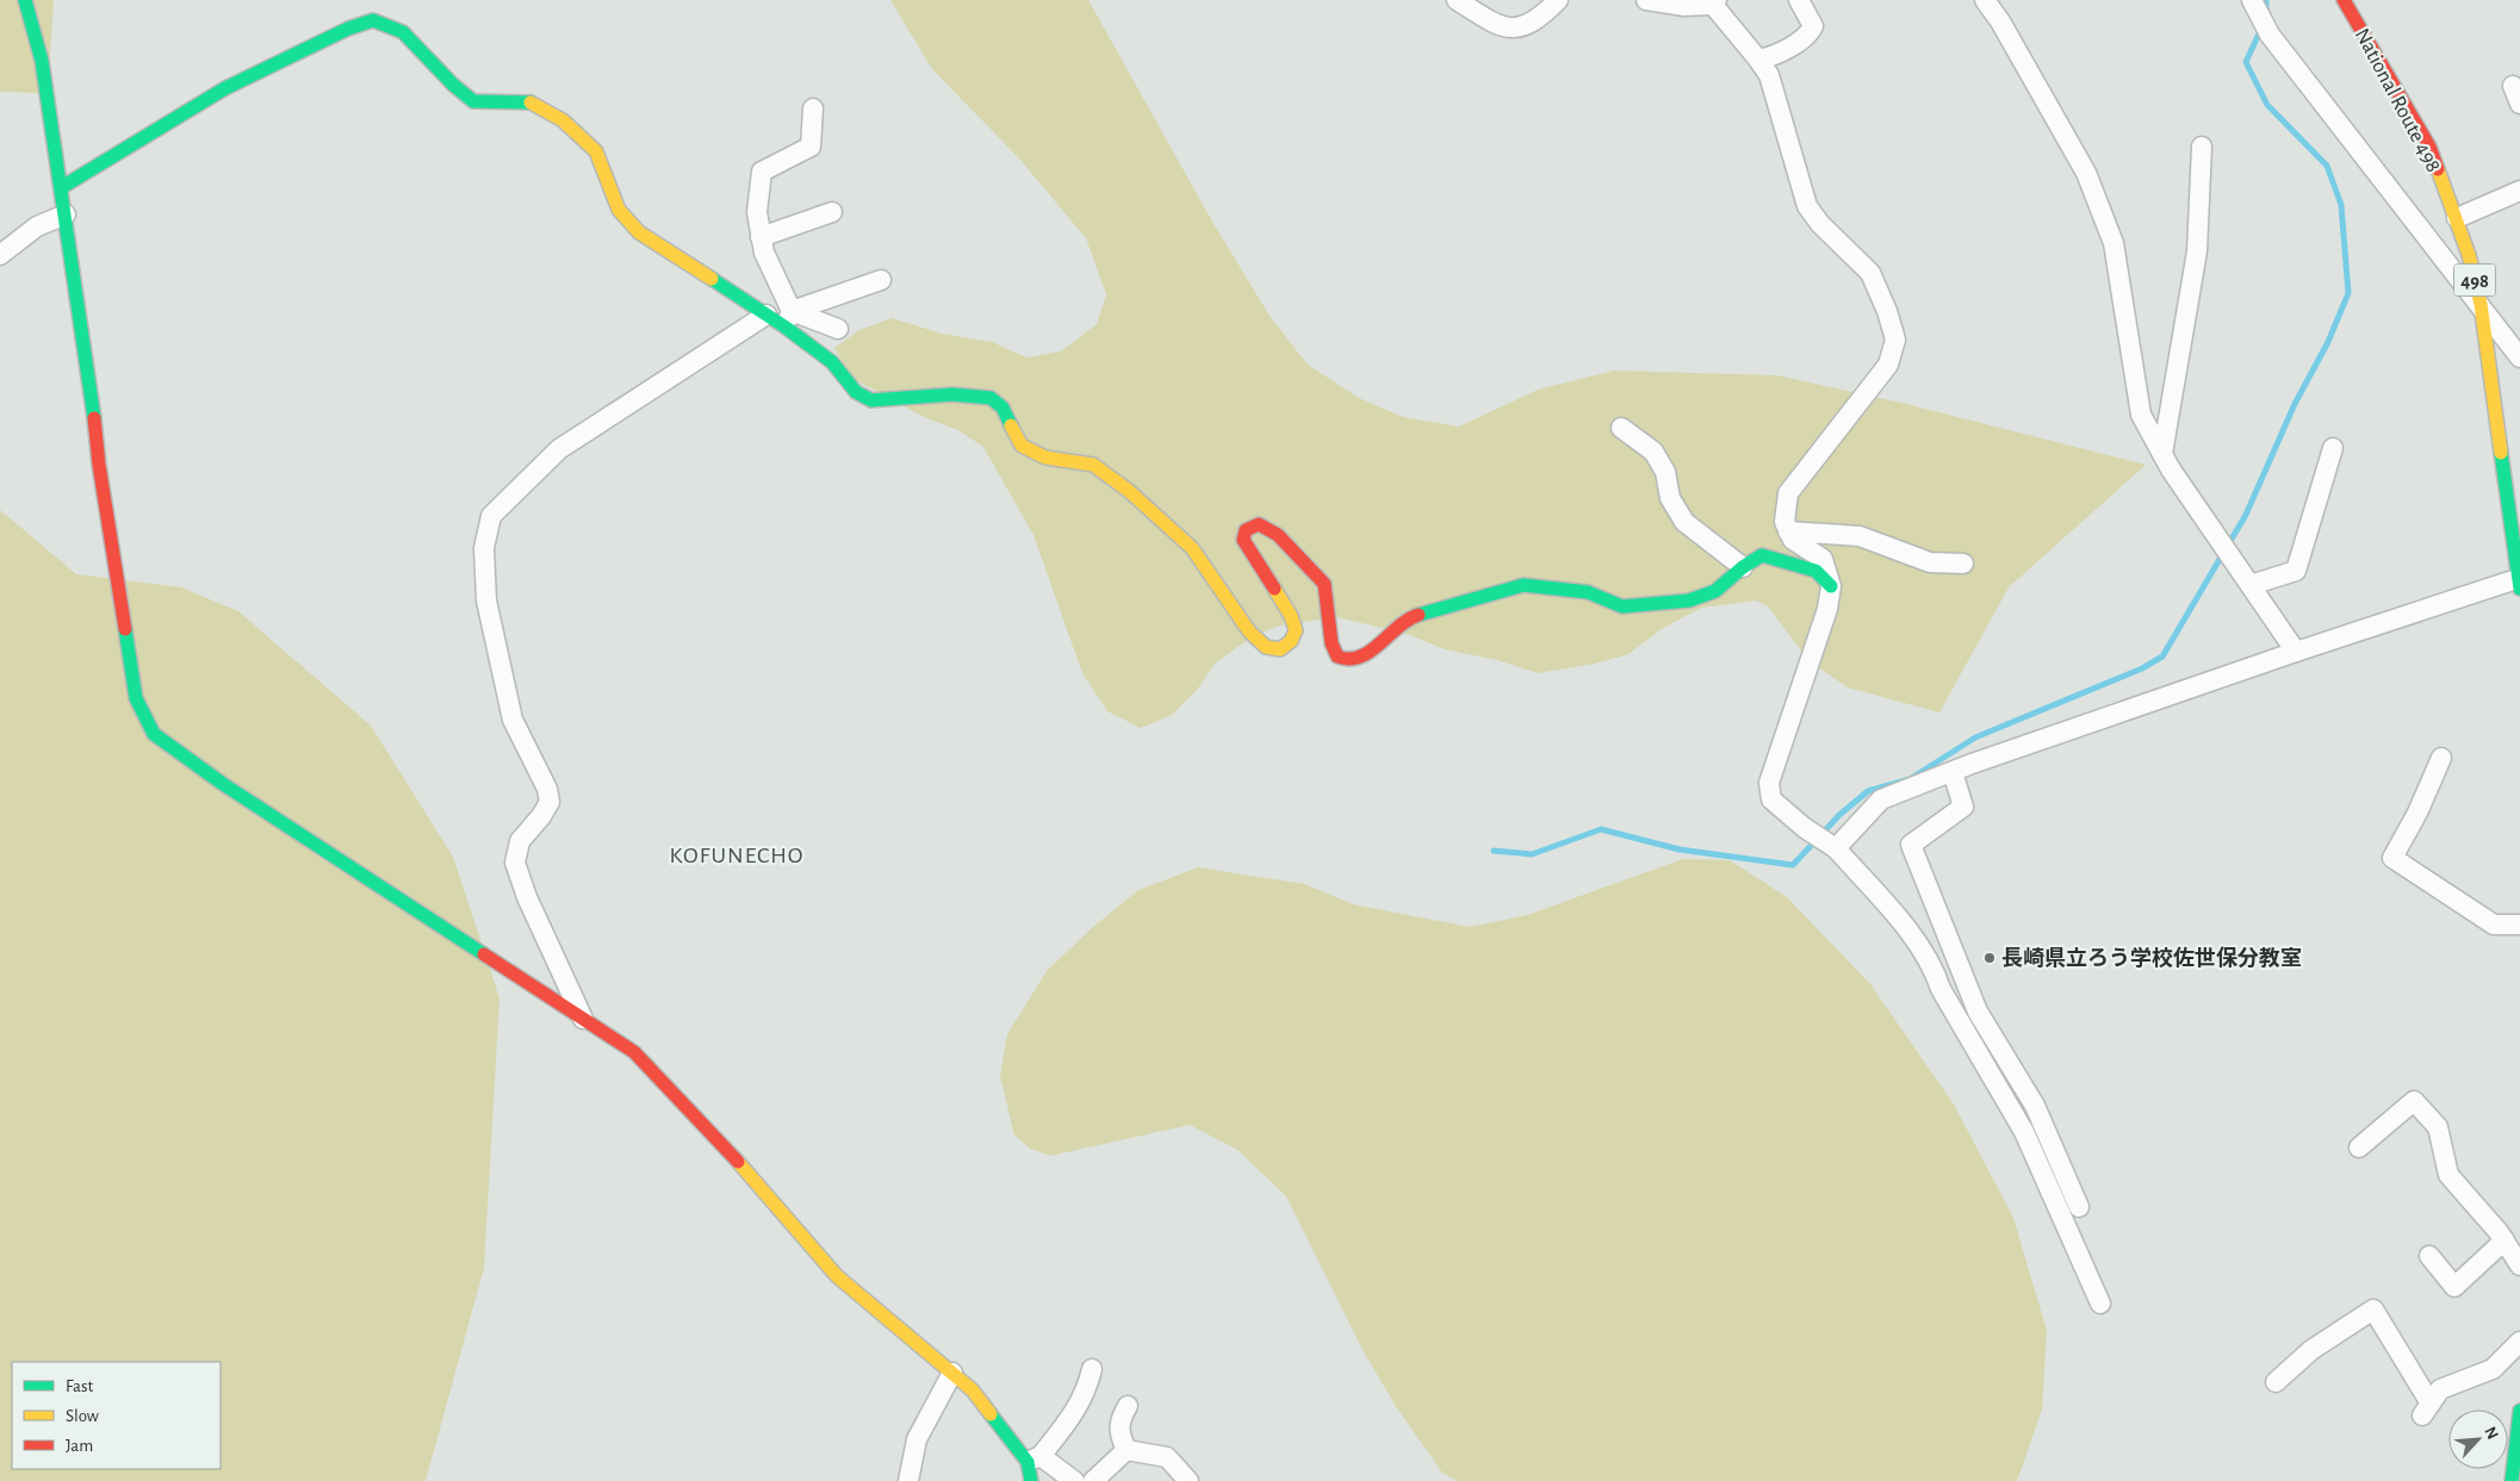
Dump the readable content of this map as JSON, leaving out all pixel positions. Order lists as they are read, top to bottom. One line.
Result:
{"streets":{"main road":["National Route 498","498"]},"districts":["KOFUNECHO"],"places":["長崎県立ろう学校佐世保分教室"],"legend":["Fast","Slow","Jam"],"north":"top right"}
